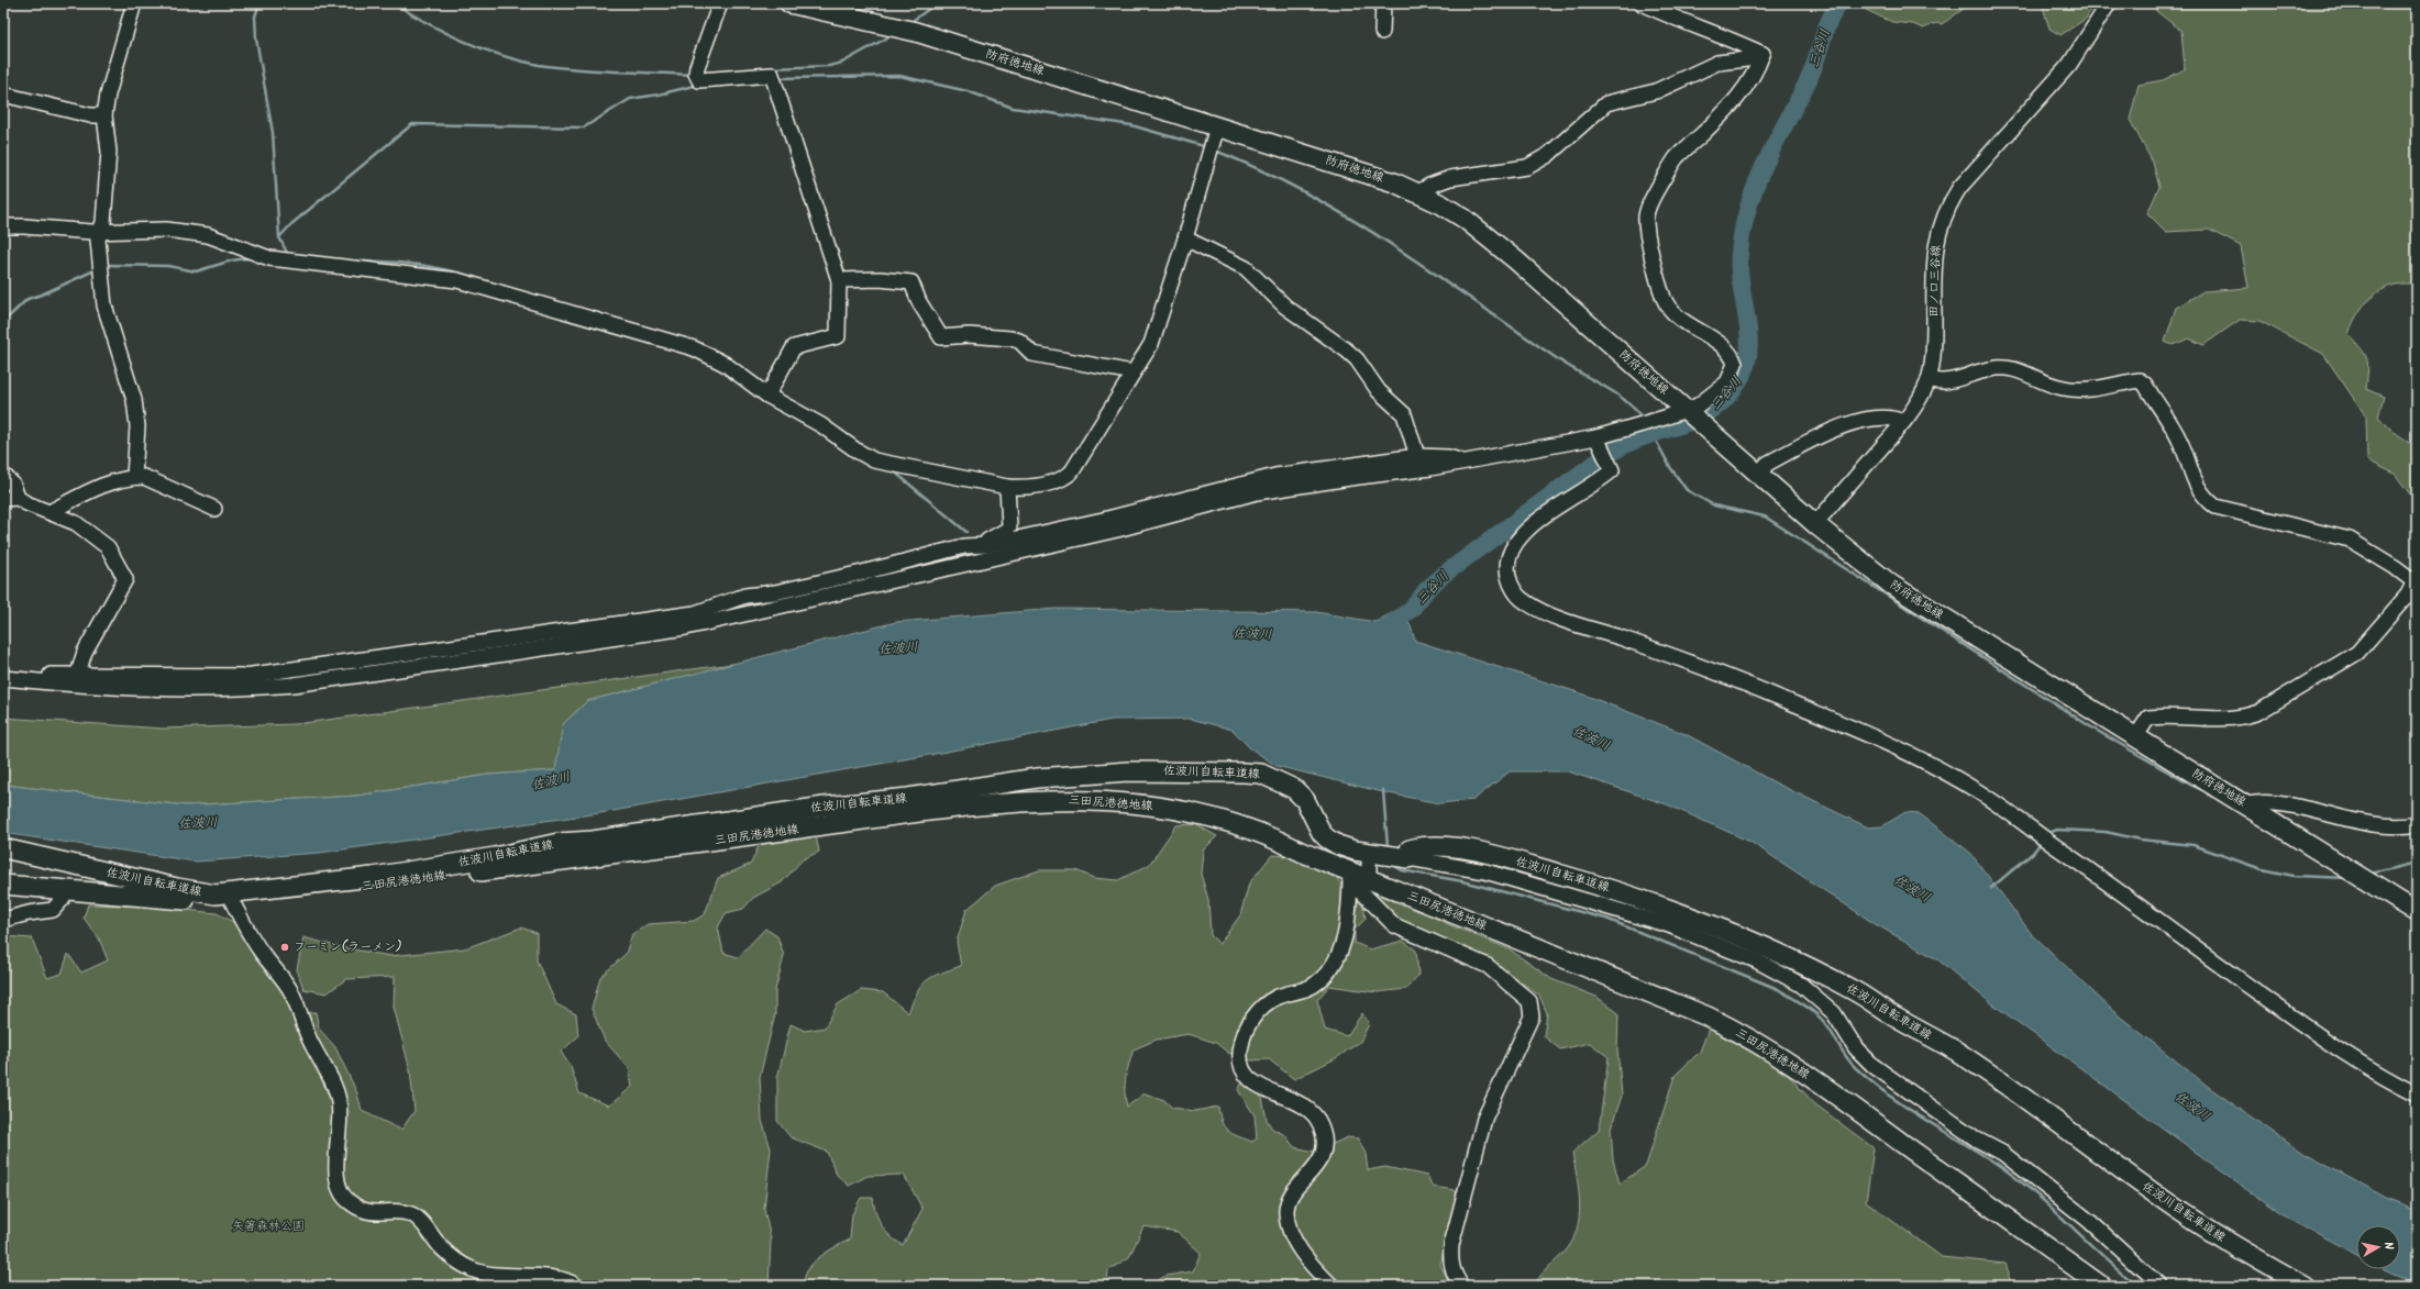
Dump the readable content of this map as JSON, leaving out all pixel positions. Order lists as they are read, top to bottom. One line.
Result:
{"streets":{"main road":["防府徳地線","佐波川自転車道線","三田尻港徳地線"],"street":["田ノ口三谷線"]},"crossings":[["防府徳地線","田ノ口三谷線"]],"water":["三谷川","佐波川"],"parks":["矢箸森林公園"],"places":["フーミン(ラーメン)"],"north":"right"}
